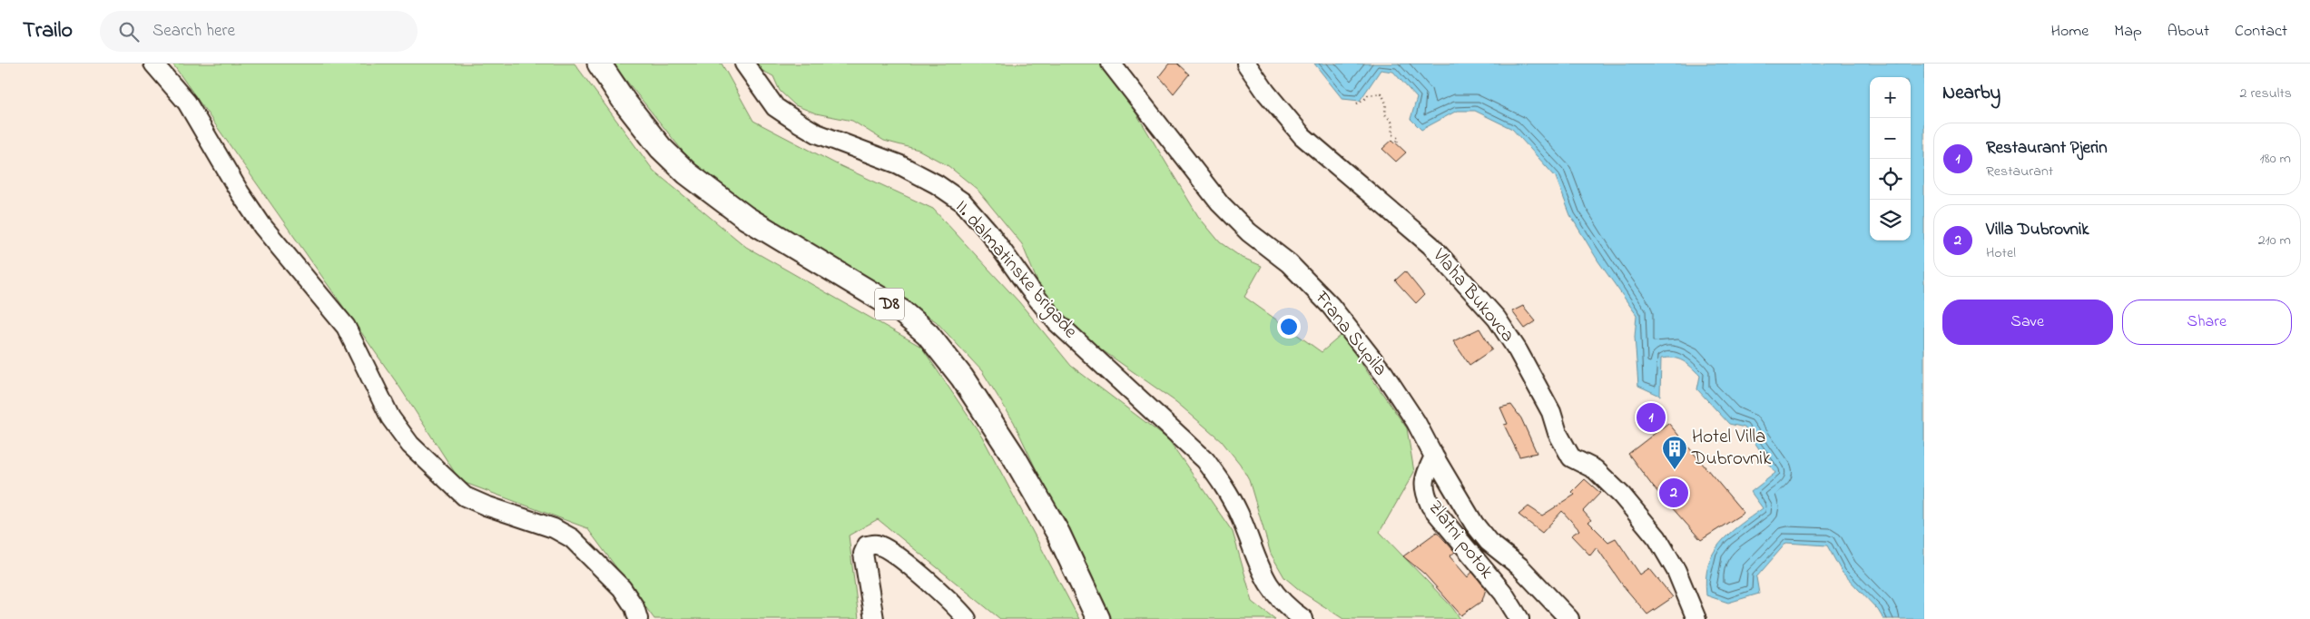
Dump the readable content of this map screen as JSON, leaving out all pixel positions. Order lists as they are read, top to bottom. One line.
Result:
{"streets":{"main road":["D8"],"street":["II. dalmatinske brigade","Vlaha Bukovca","Frana Supila","Zlatni potok"]},"crossings":[["Frana Supila","Zlatni potok"]],"places":{"building":["Hotel Villa Dubrovnik"]},"page":{"header":"Trailo","search":"Search here","nav":["Home","Map","About","Contact"],"heading":["Nearby","2 results"],"map_buttons":["+","−"],"list":[{"mark":"1","name":"Restaurant Pjerin","note":"Restaurant","value":"180 m"},{"mark":"2","name":"Villa Dubrovnik","note":"Hotel","value":"210 m"}],"buttons":["Save","Share"],"pins":["1","2"]}}
